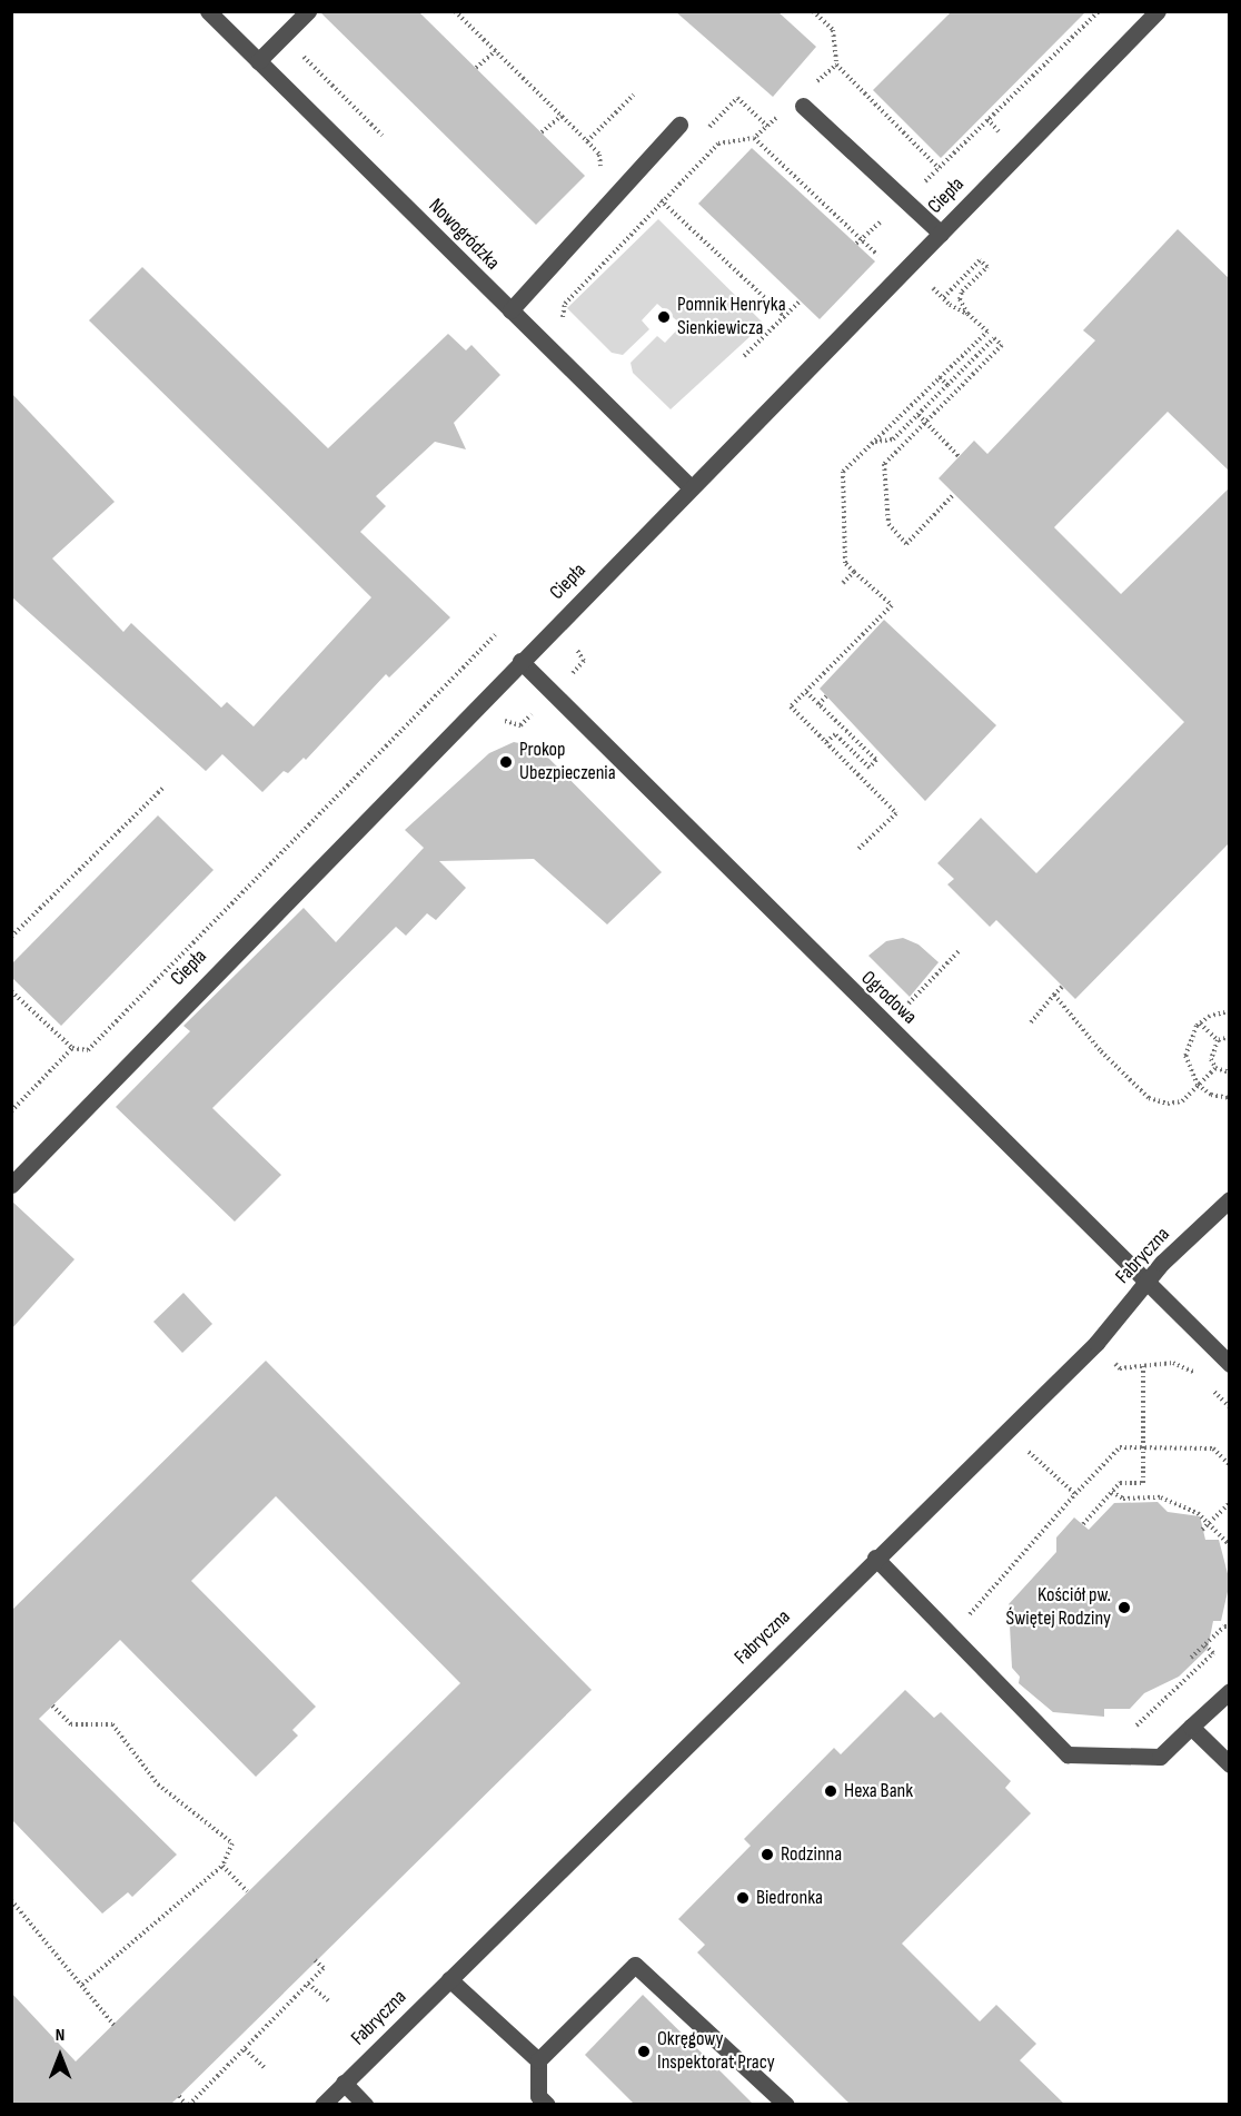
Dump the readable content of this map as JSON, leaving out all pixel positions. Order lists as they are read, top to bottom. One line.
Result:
{"streets":{"street":["Ciepła","Nowogródzka","Ogrodowa","Fabryczna"]},"crossings":[["Ciepła","Nowogródzka"],["Ciepła","Ogrodowa"],["Ogrodowa","Fabryczna"]],"places":["Pomnik Henryka Sienkiewicza","Prokop Ubezpieczenia","Kościół pw. Świętej Rodziny","Hexa Bank","Rodzinna","Biedronka","Okręgowy Inspektorat Pracy"],"north":"top"}
